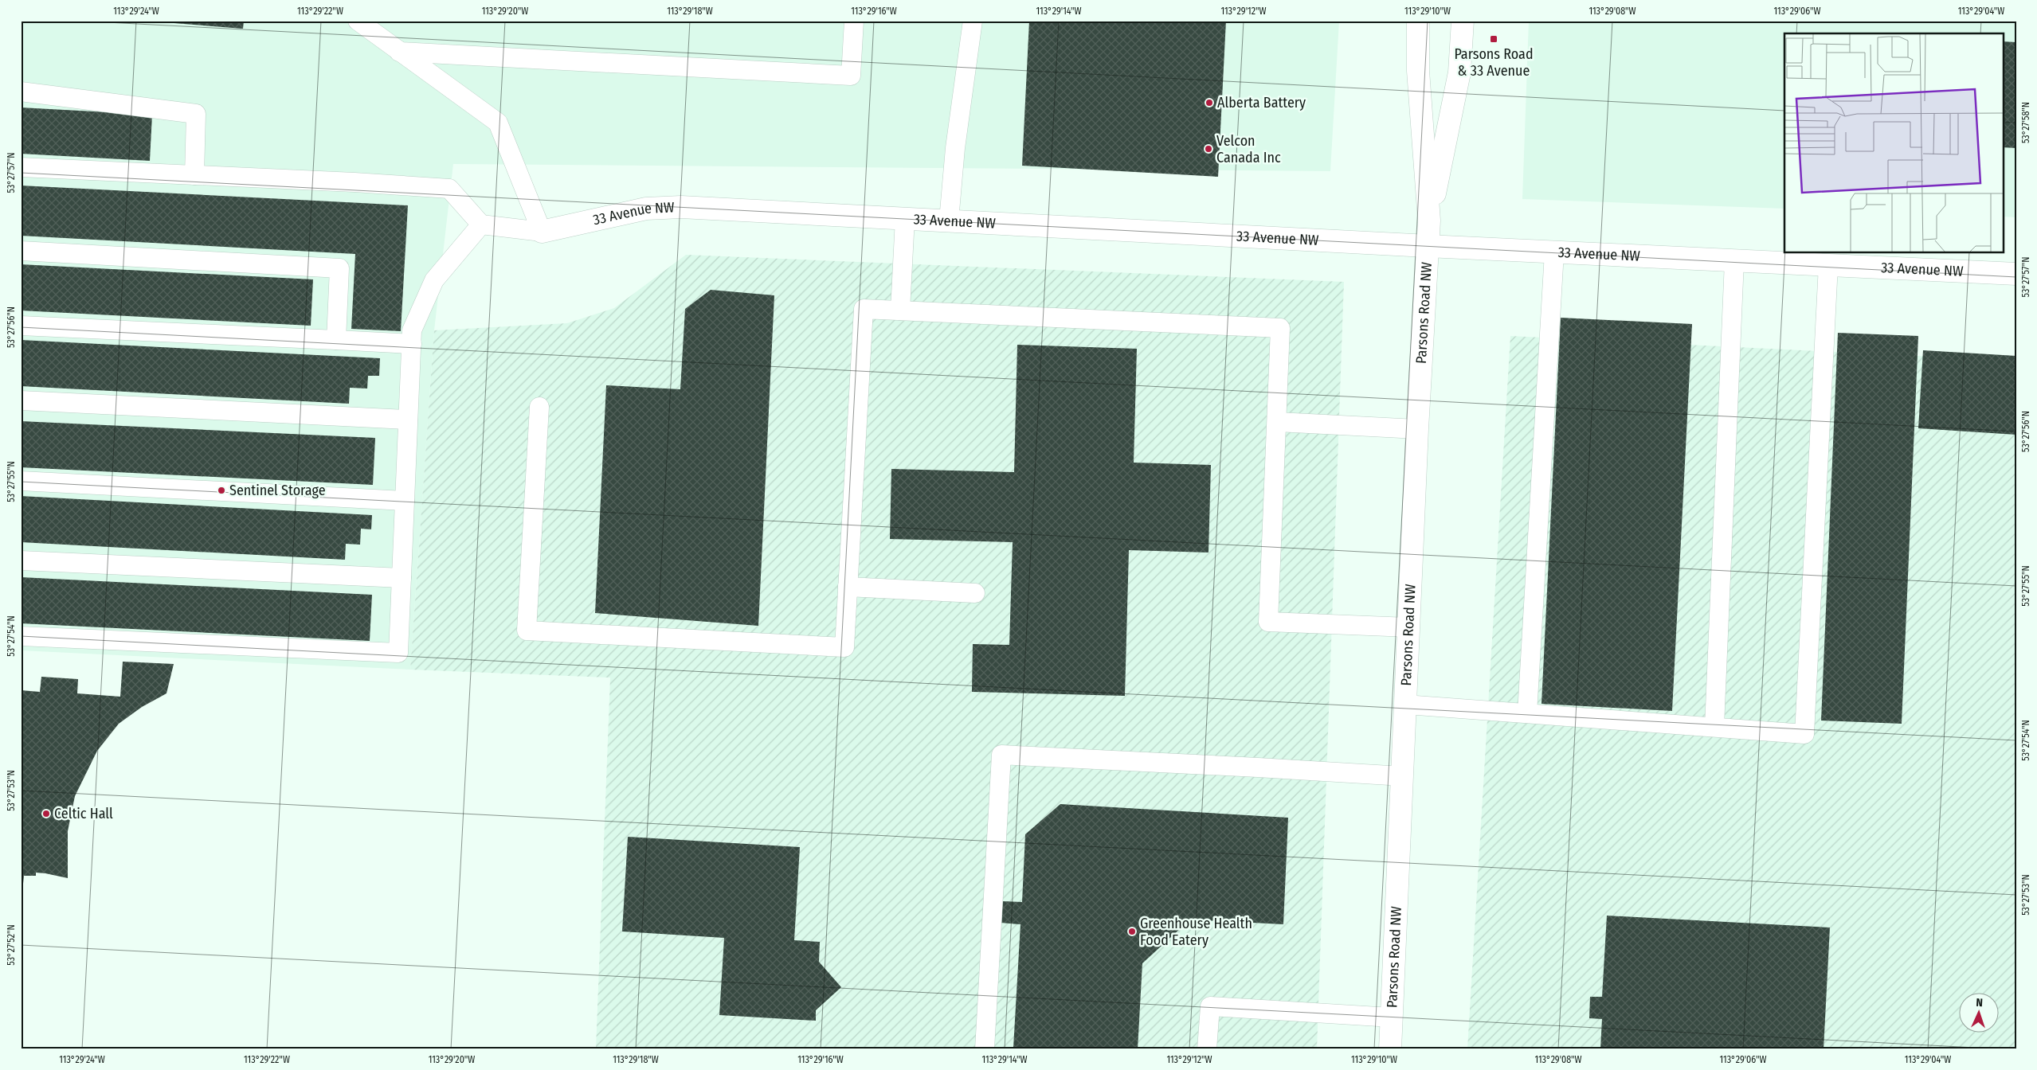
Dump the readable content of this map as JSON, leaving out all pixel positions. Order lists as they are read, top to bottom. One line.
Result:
{"streets":{"street":["33 Avenue NW","Parsons Road NW"]},"crossings":[["33 Avenue NW","Parsons Road NW"]],"places":{"transit":["Parsons Road & 33 Avenue"],"other":["Alberta Battery","Velcon Canada Inc","Sentinel Storage","Celtic Hall","Greenhouse Health Food Eatery"]},"north":"top","coordinates":["113°29'24\"W","113°29'22\"W","113°29'20\"W","113°29'18\"W","113°29'16\"W","113°29'14\"W","113°29'12\"W","113°29'10\"W","113°29'08\"W","113°29'06\"W","113°29'04\"W","53°27'58\"N","53°27'57\"N","53°27'56\"N","53°27'55\"N","53°27'54\"N","53°27'53\"N","53°27'52\"N"]}
